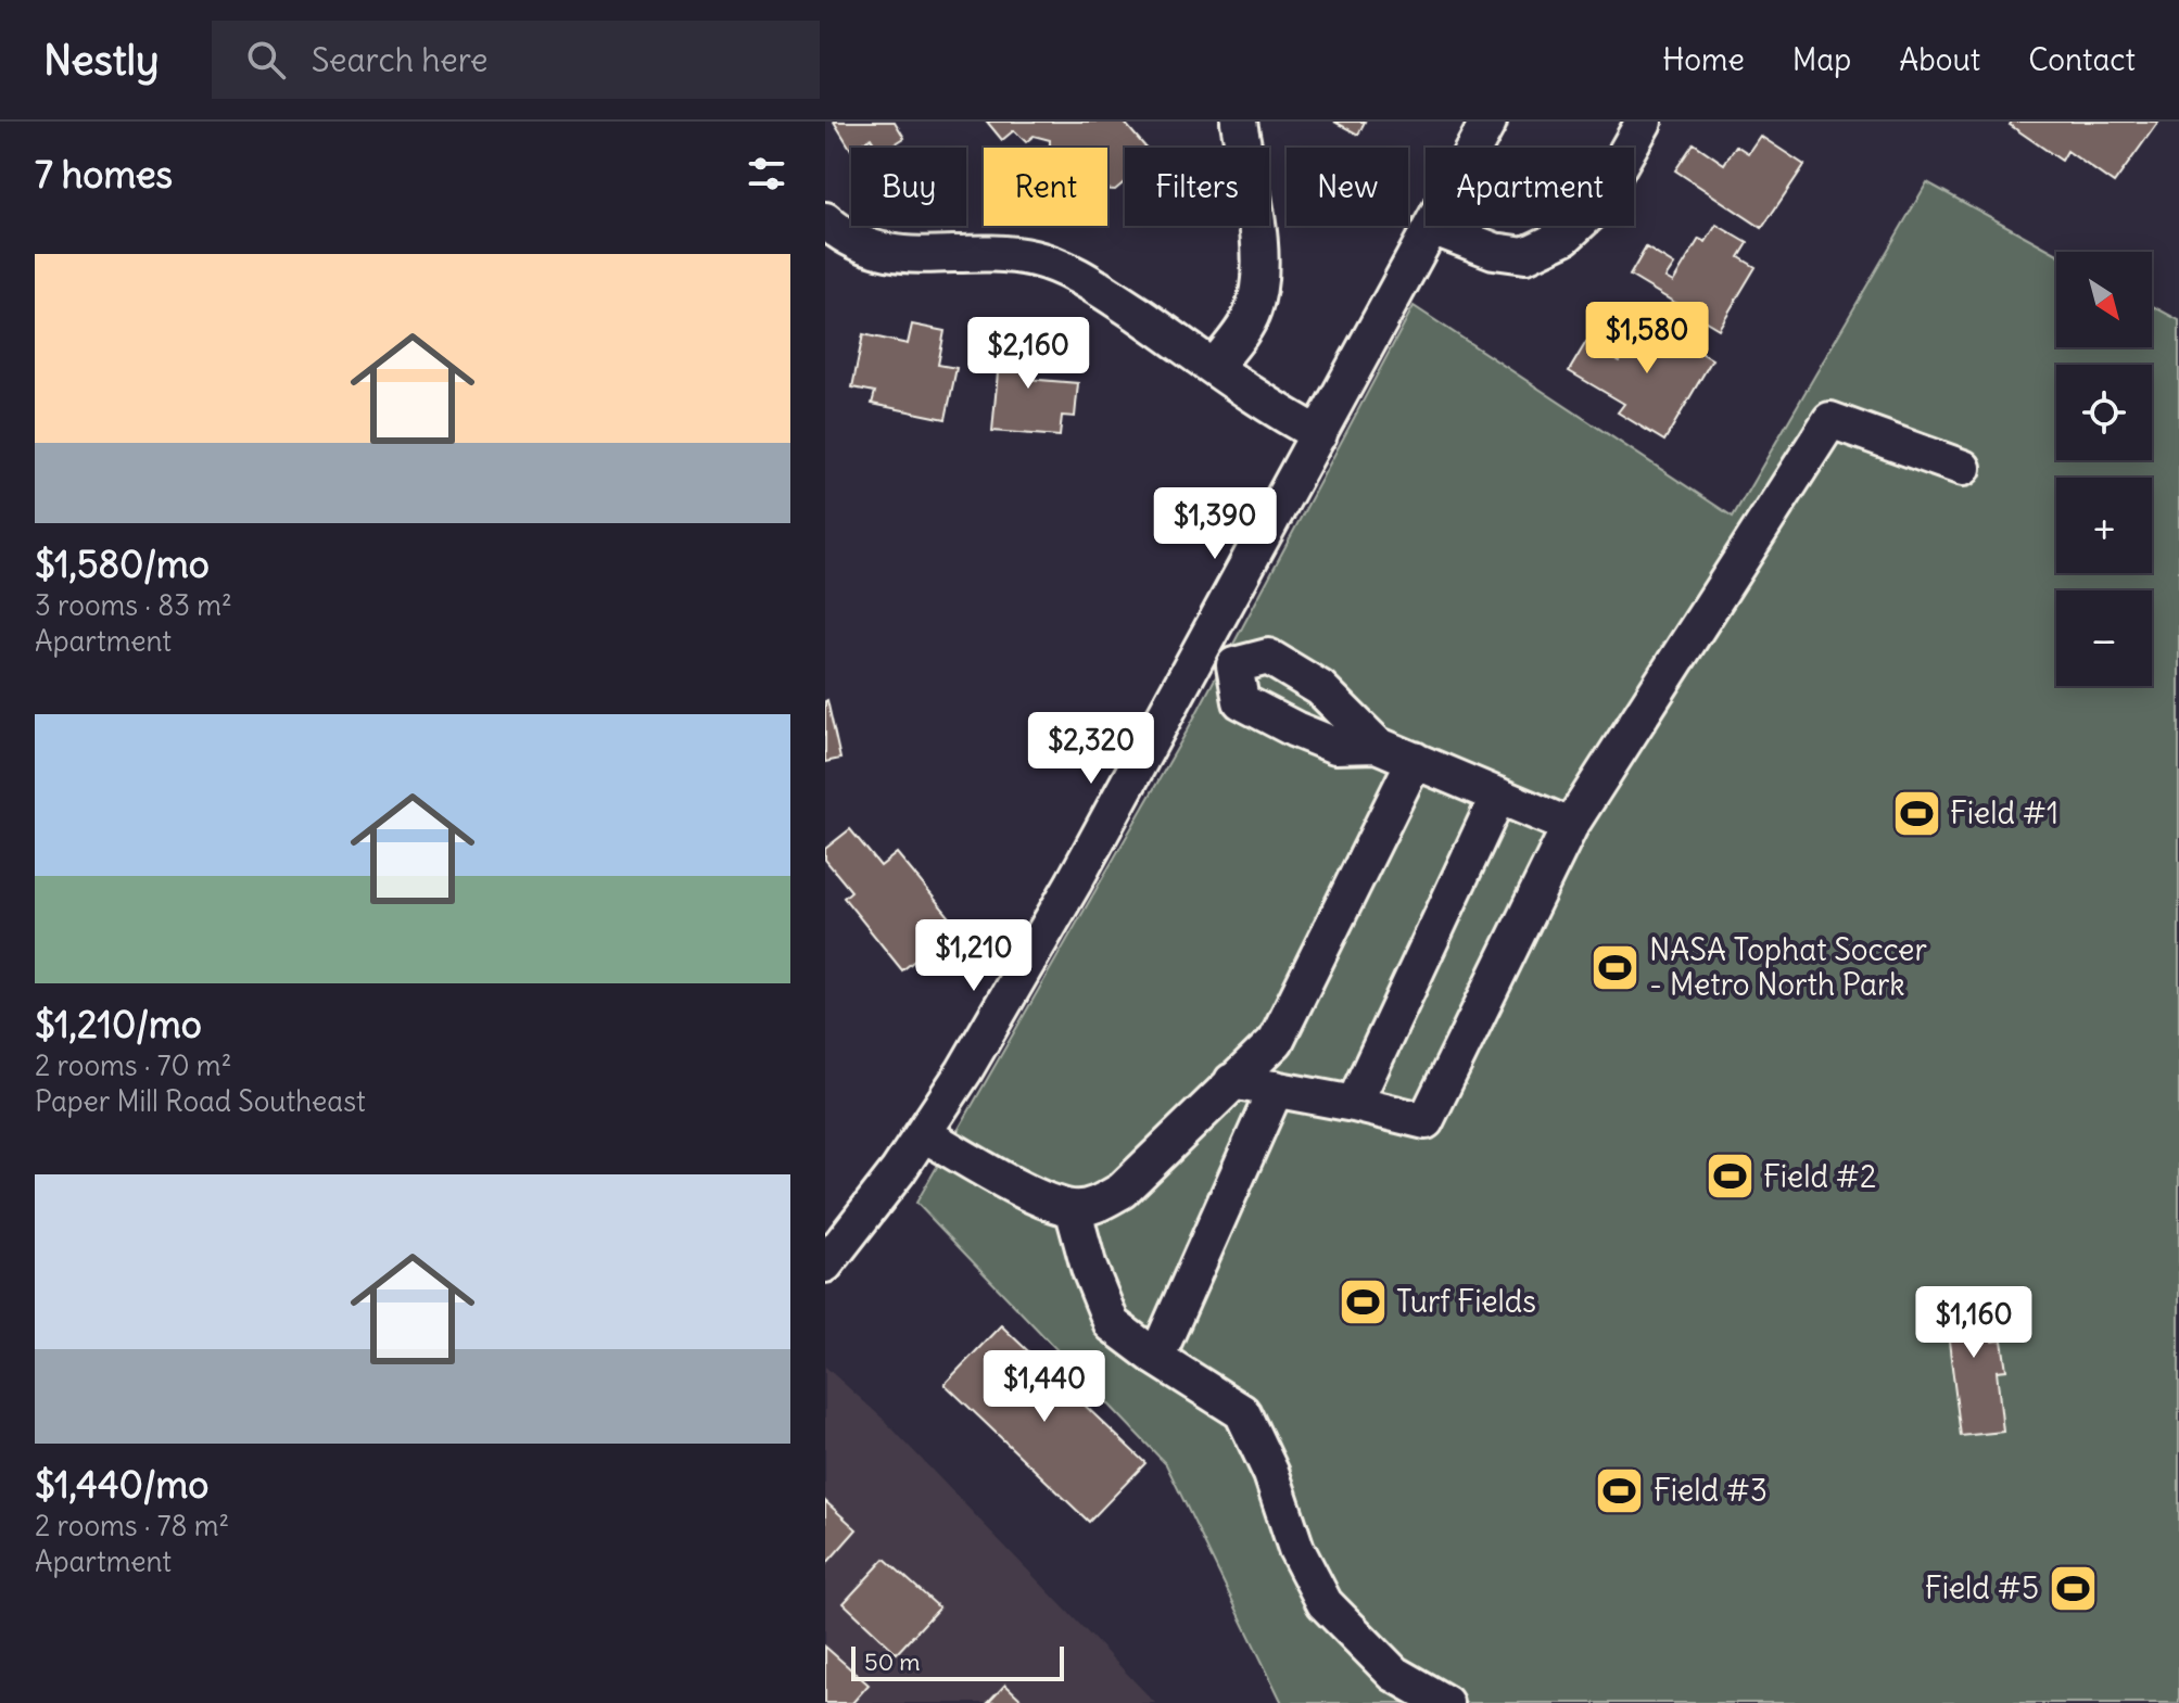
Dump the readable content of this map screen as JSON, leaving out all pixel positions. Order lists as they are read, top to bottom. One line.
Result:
{"places":{"sports":["Field #1","NASA Tophat Soccer - Metro North Park","Field #2","Turf Fields","Field #3","Field #5"]},"scale_bar":"50 m","north":"bottom right","page":{"header":"Nestly","search":"Search here","nav":["Home","Map","About","Contact"],"heading":"7 homes","chip":["Buy","Rent","Filters","New","Apartment"],"list":[{"name":"$1,580/mo","note":"3 rooms · 83 m² · Apartment"},{"name":"$1,210/mo","note":"2 rooms · 70 m² · Paper Mill Road Southeast"},{"name":"$1,440/mo","note":"2 rooms · 78 m² · Apartment"}],"map_buttons":["+","−"],"price":["$1,580","$2,160","$1,390","$2,320","$1,210","$1,160","$1,440"],"scale":"50 m"}}
